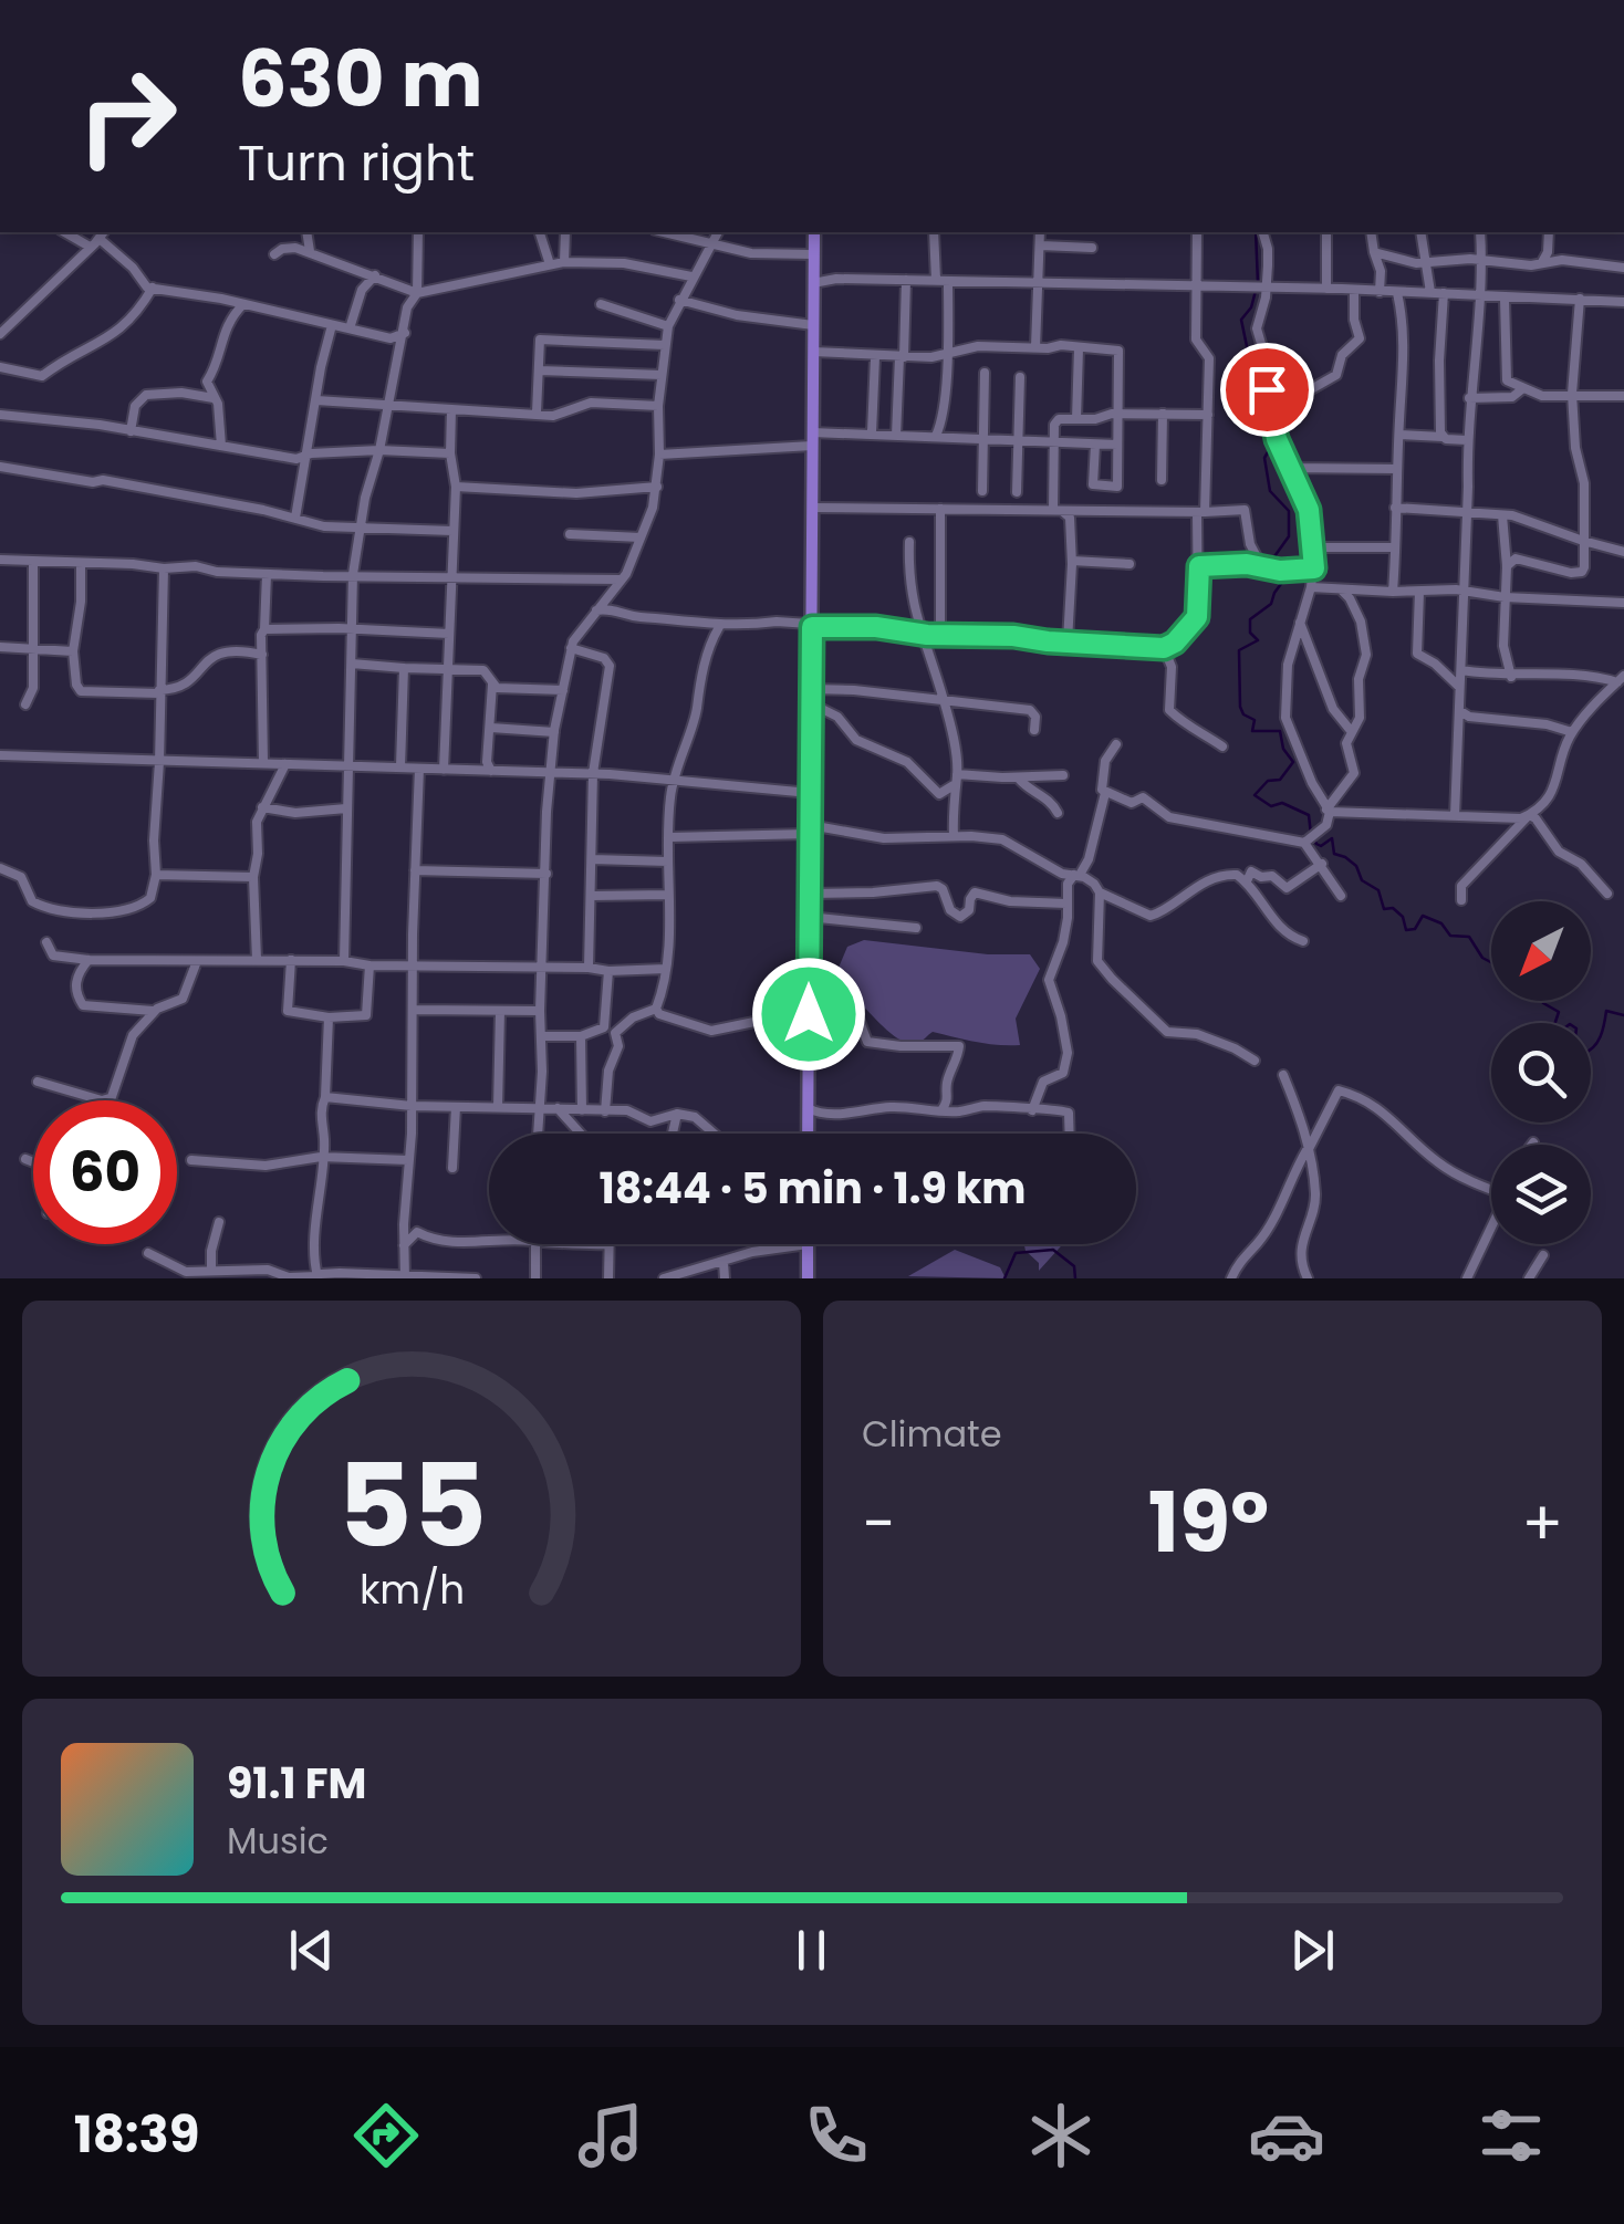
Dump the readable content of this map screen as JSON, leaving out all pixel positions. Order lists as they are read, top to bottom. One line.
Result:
{"north":"bottom left","page":{"turn":["630 m","Turn right"],"limit":"60","trip":"18:44 · 5 min · 1.9 km","tile":"Climate","heat":["−","19°","+"],"song":["91.1 FM","Music"],"tabs":"18:39","gauge":["55","km/h"]}}
